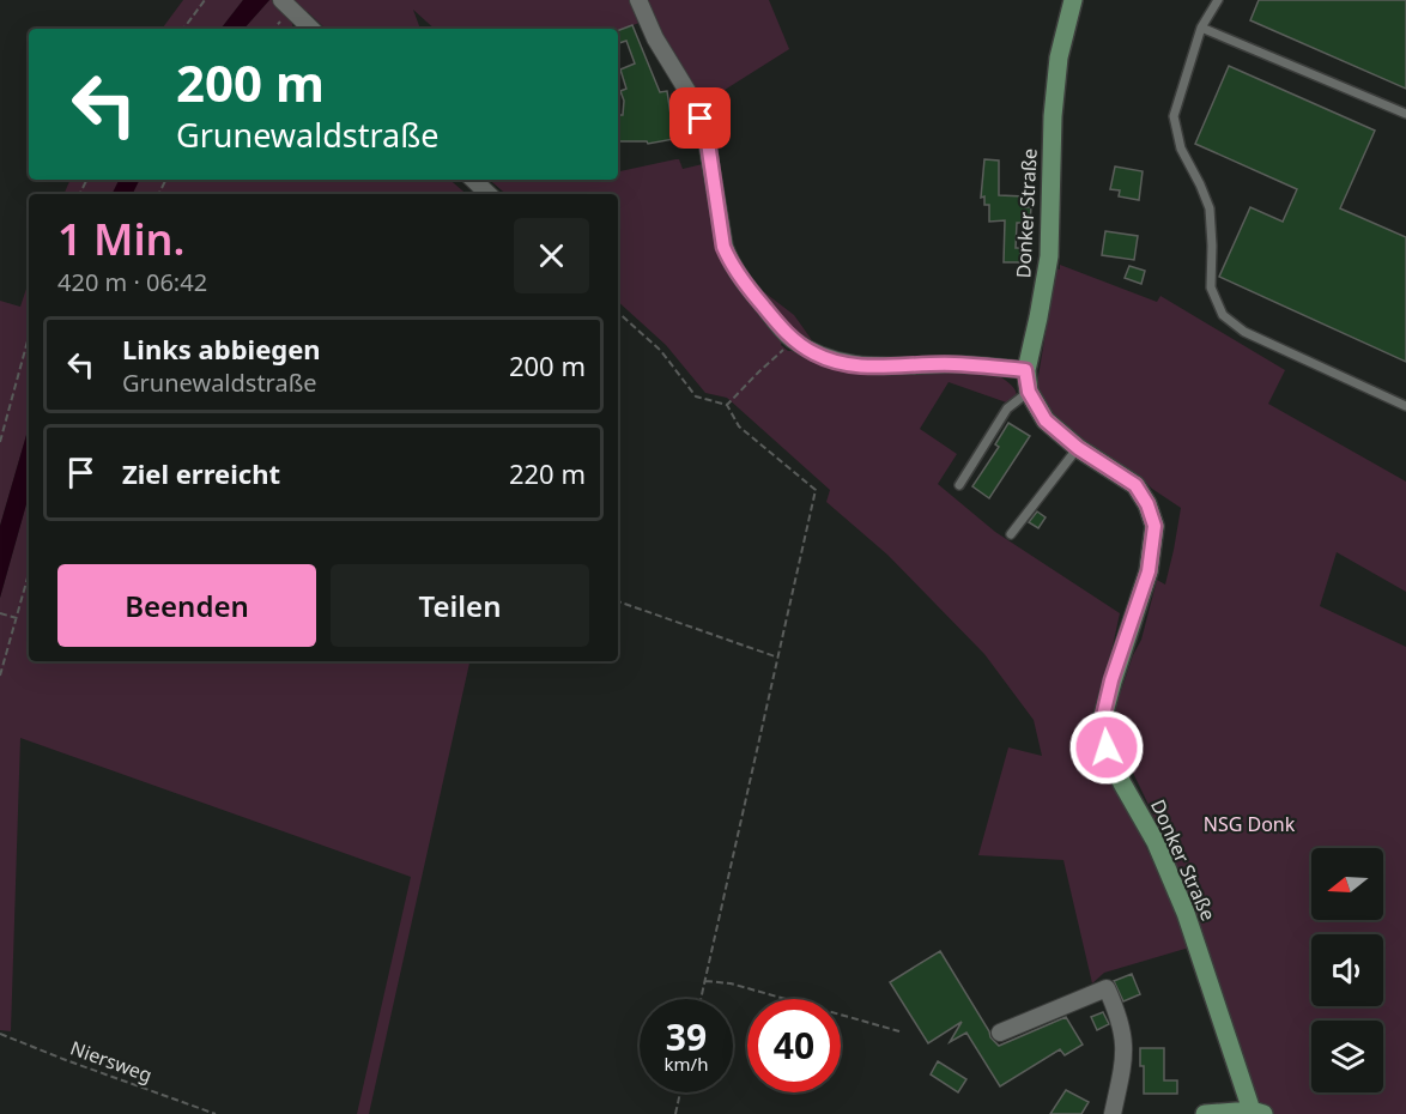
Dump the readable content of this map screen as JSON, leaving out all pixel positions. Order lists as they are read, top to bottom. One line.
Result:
{"streets":{"street":["Donker Straße"],"path":["Niersweg"]},"parks":["NSG Donk"],"north":"left","page":{"turn":["200 m","Grunewaldstraße"],"heading":["1 Min.","420 m · 06:42"],"list":[{"name":"Links abbiegen","note":"Grunewaldstraße","value":"200 m"},{"name":"Ziel erreicht","value":"220 m"}],"buttons":["Beenden","Teilen"],"speed":"39 km/h","limit":"40"}}
